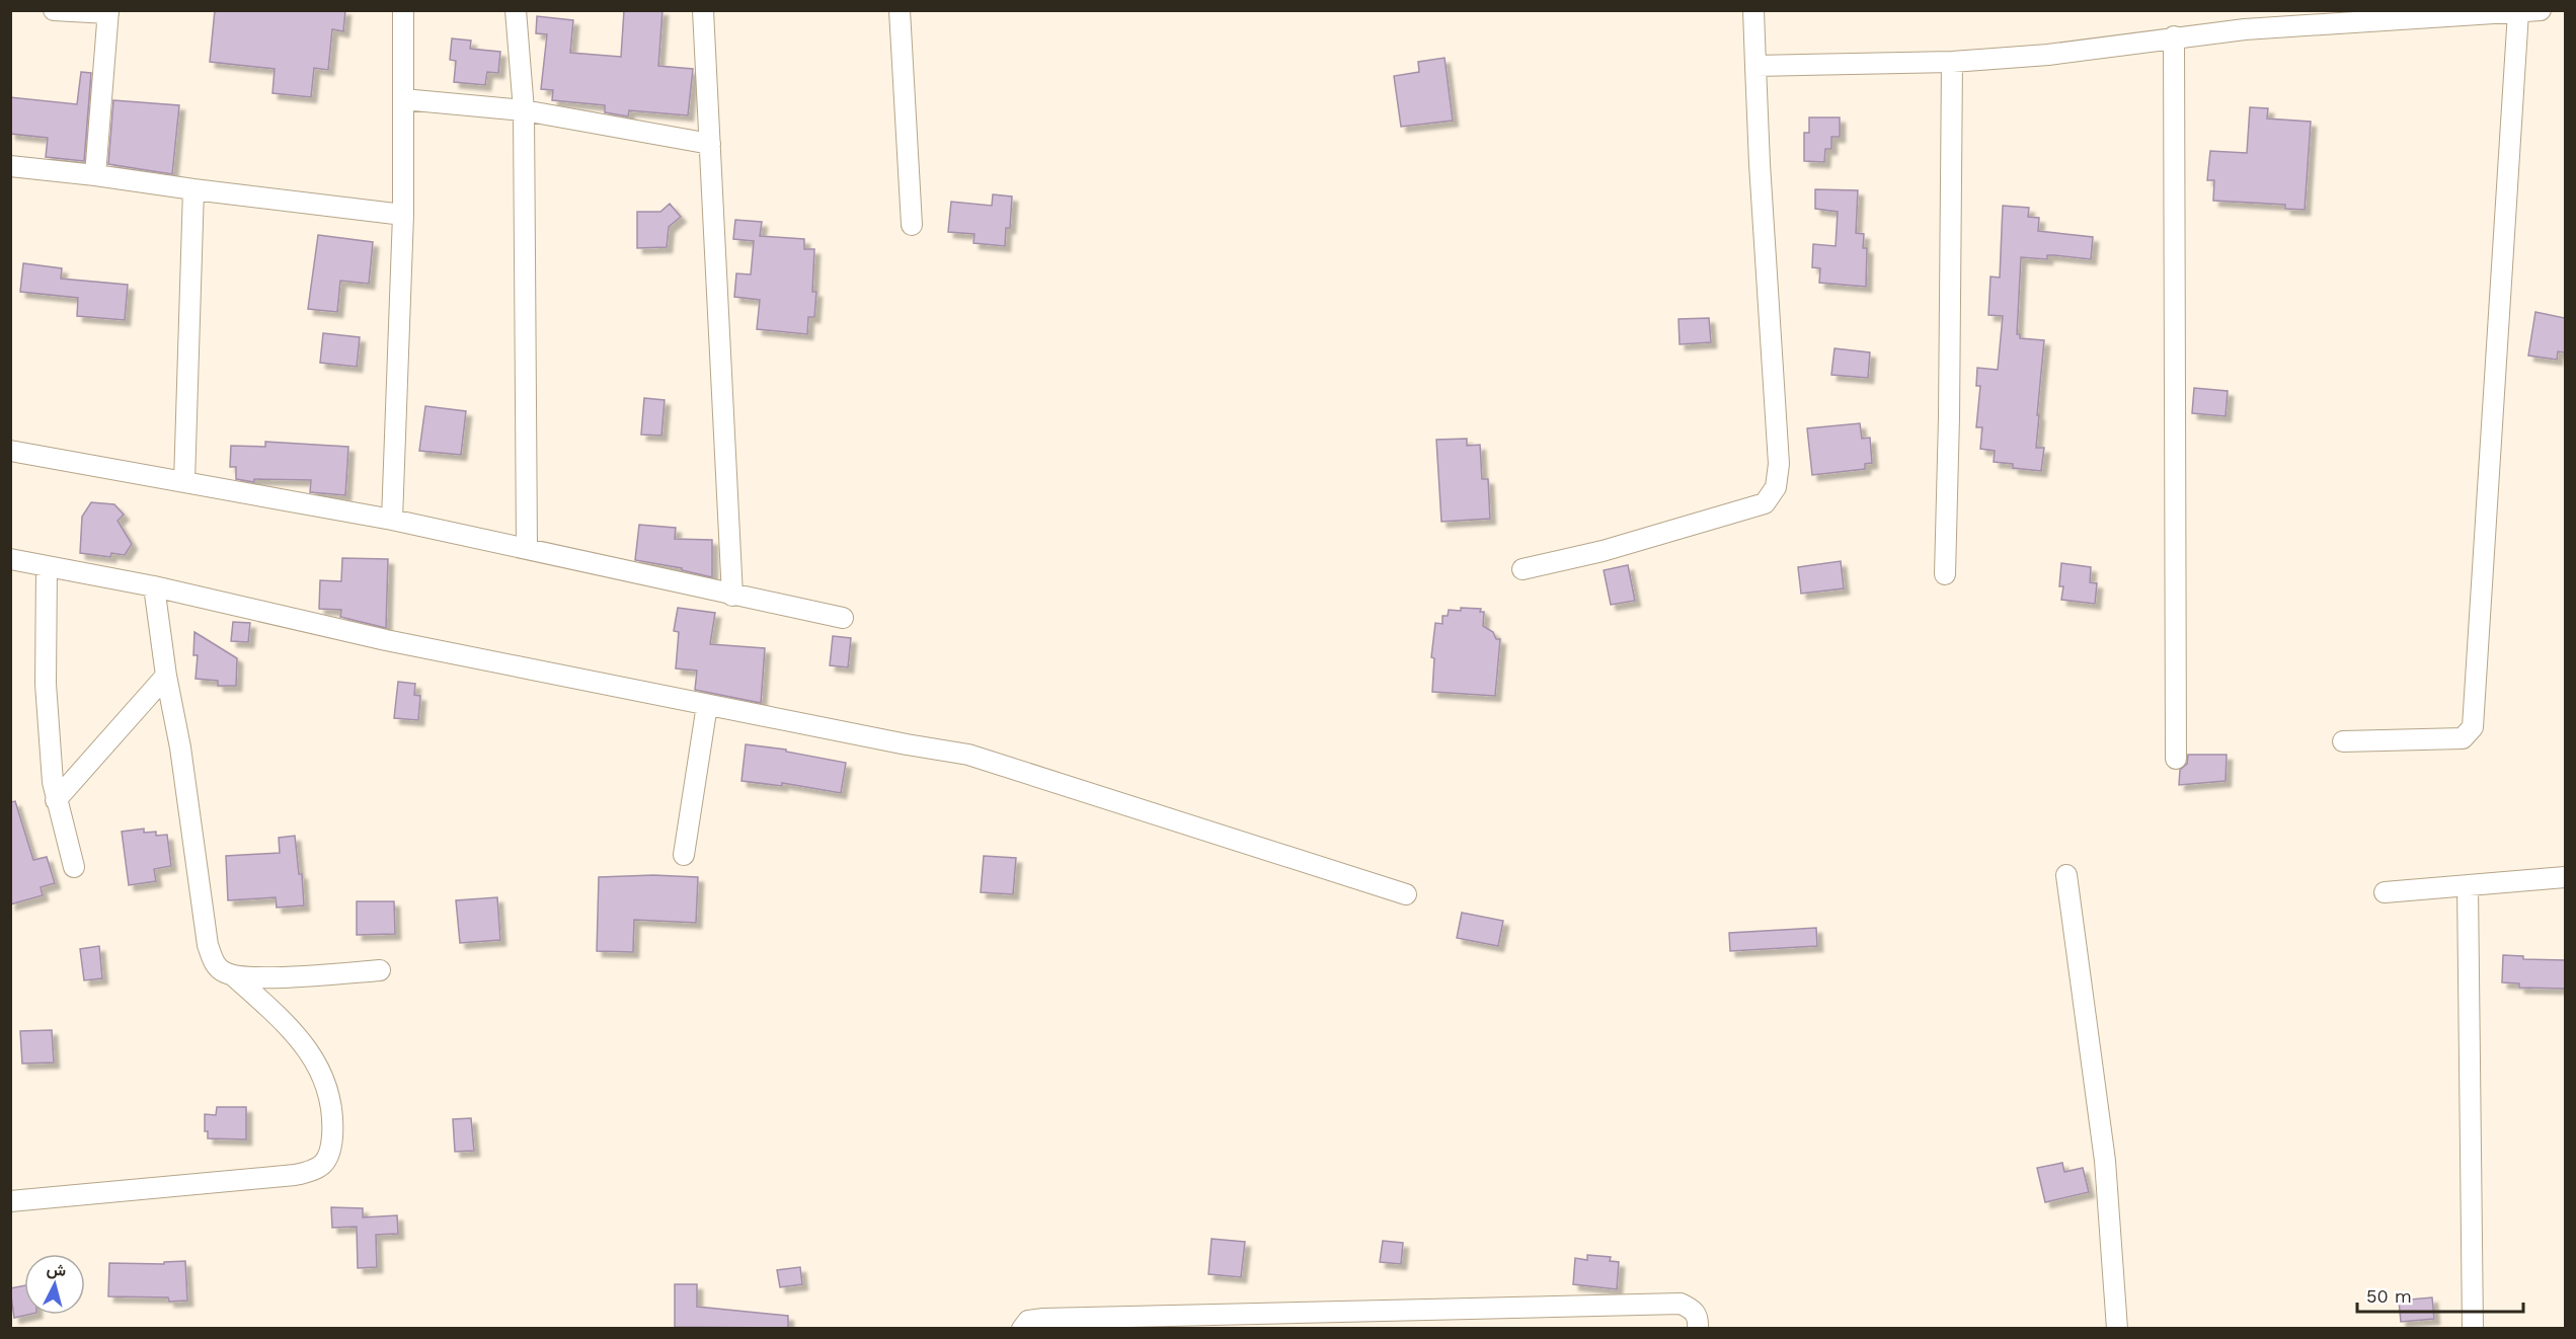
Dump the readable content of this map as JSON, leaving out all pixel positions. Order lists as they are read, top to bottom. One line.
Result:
{"scale_bar":"50 m","north":"top"}
